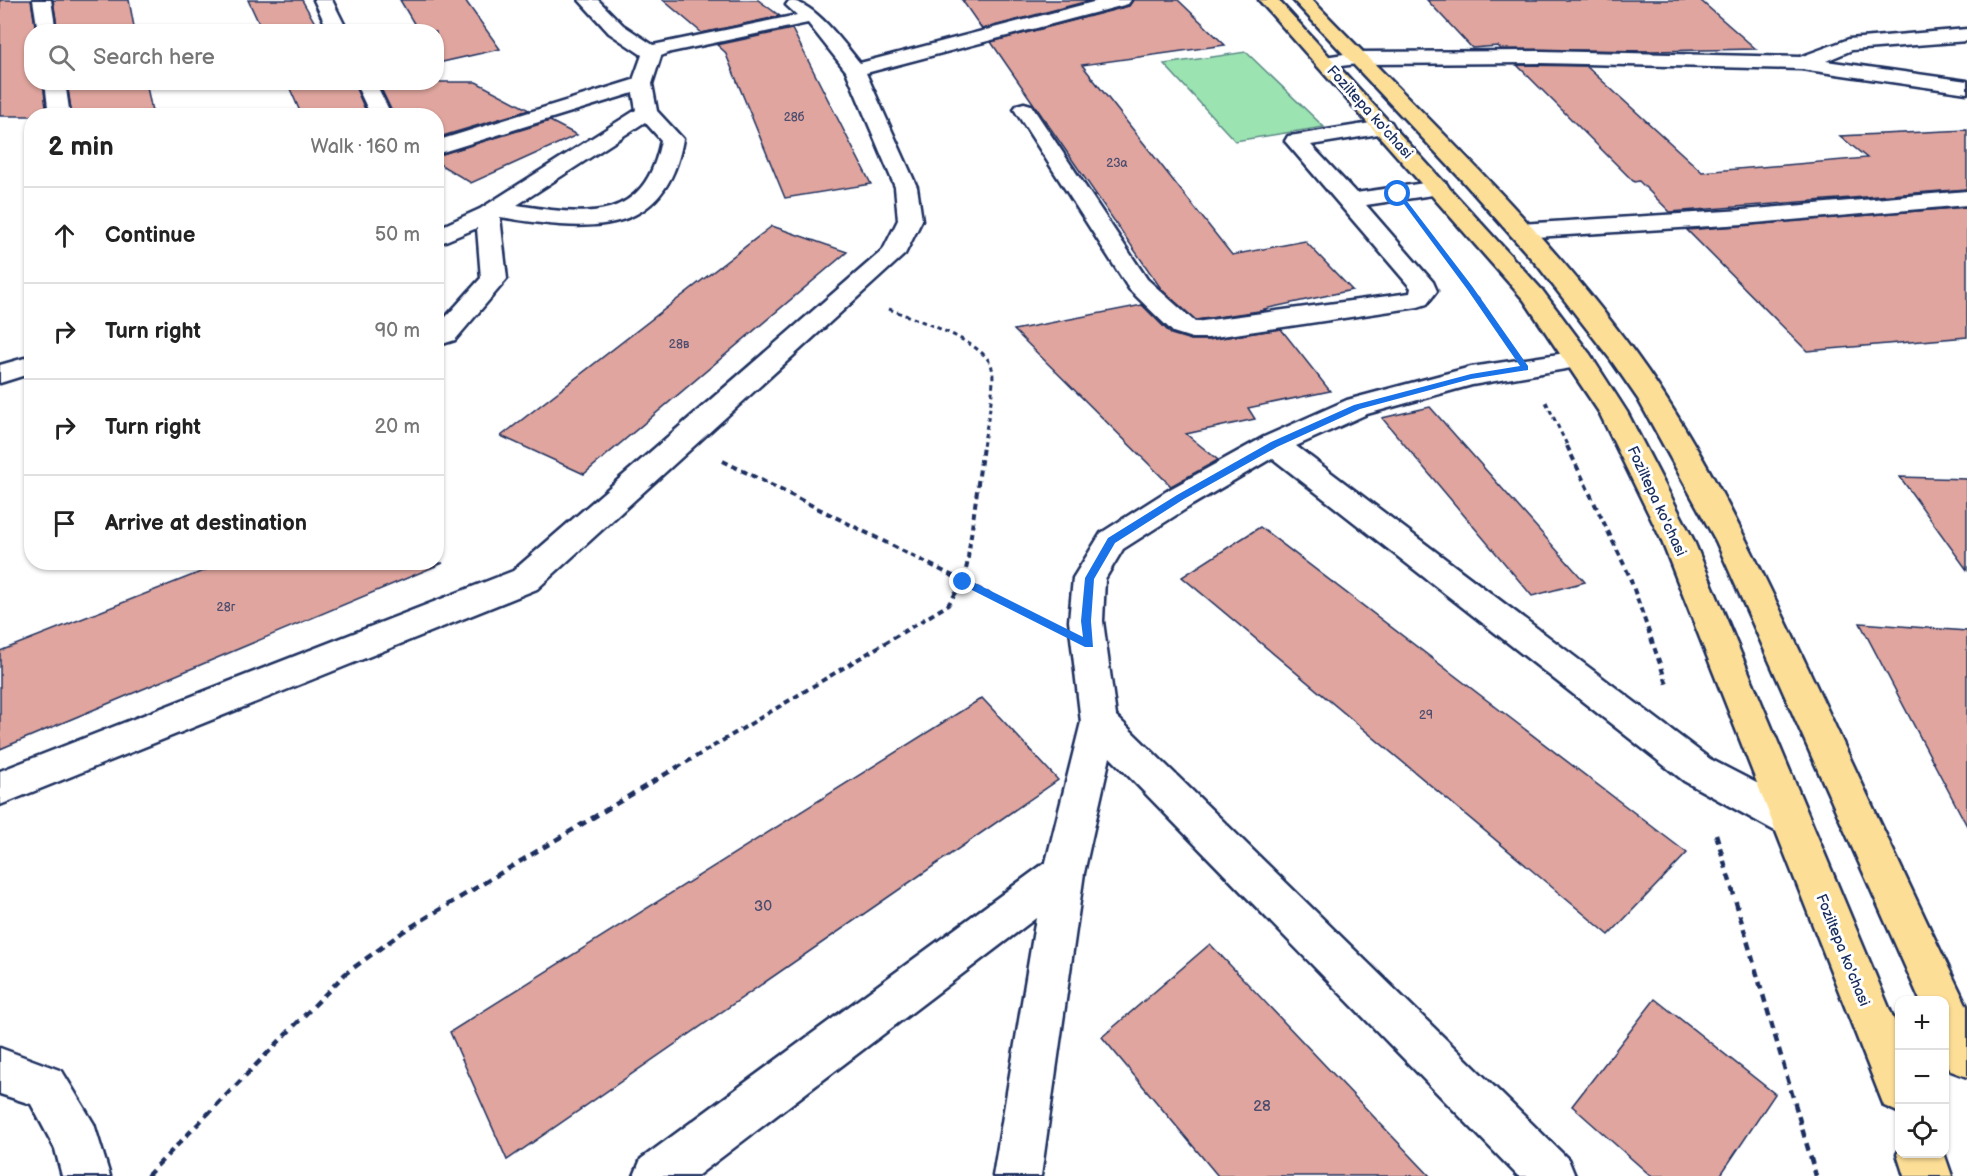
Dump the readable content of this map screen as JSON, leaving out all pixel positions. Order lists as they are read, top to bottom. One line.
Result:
{"streets":{"main road":["Foziltepa ko'chasi"]},"house_numbers":["28б","23а","28в","28г","29","30","28"],"page":{"search":"Search here","heading":["2 min","Walk · 160 m"],"list":[["Continue","50 m"],["Turn right","90 m"],["Turn right","20 m"],"Arrive at destination"],"map_buttons":["+","−"]}}
